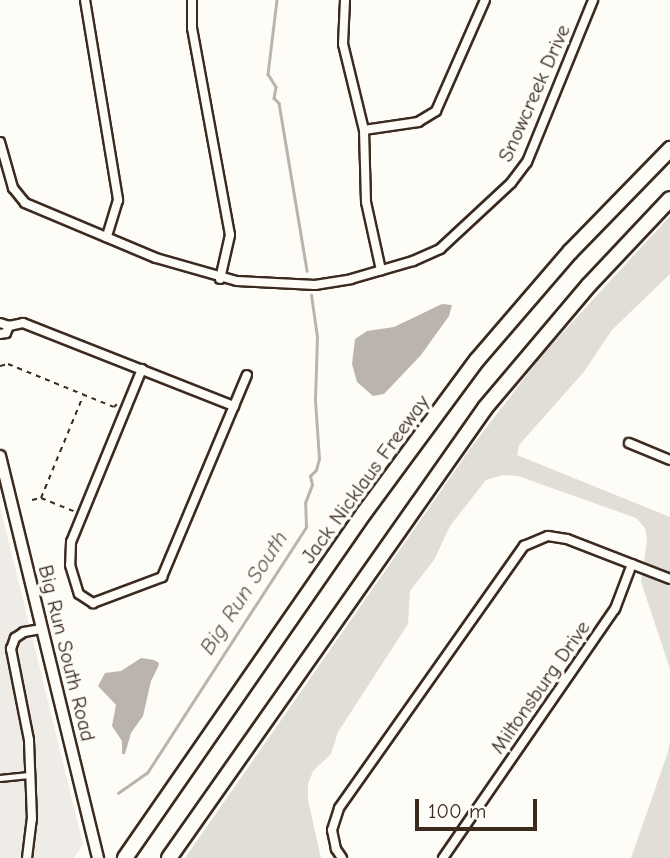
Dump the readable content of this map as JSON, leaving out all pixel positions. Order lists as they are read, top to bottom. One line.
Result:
{"streets":{"highway":["Jack Nicklaus Freeway"],"street":["Snowcreek Drive","Big Run South Road","Miltonsburg Drive"]},"water":["Big Run South"],"scale_bar":"100 m"}
